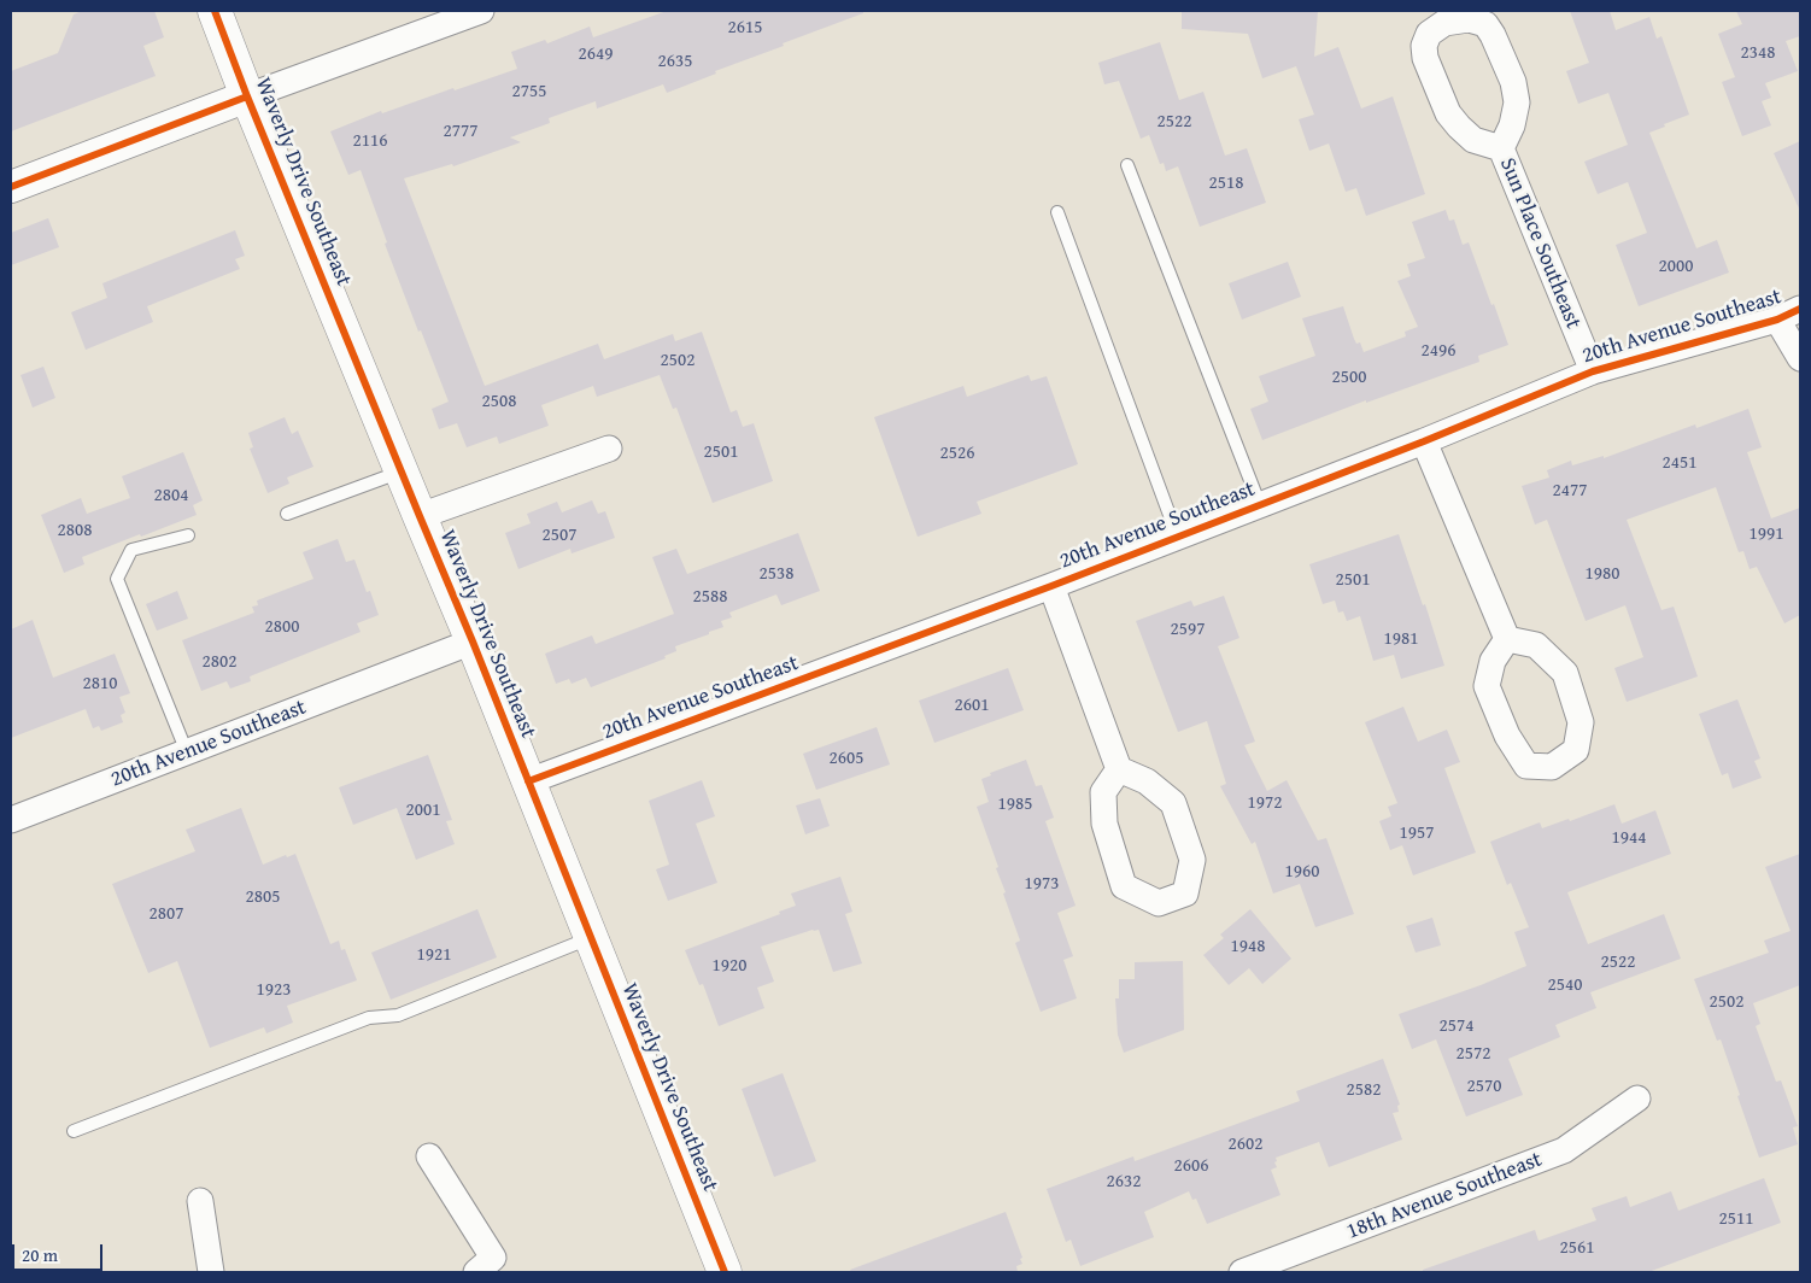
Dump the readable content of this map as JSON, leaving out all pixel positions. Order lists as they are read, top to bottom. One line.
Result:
{"streets":{"main road":["Waverly Drive Southeast"],"street":["Sun Place Southeast","20th Avenue Southeast","18th Avenue Southeast"]},"crossings":[["Waverly Drive Southeast","20th Avenue Southeast"],["Sun Place Southeast","20th Avenue Southeast"]],"house_numbers":["2615","2348","2649","2635","2755","2522","2777","2116","2518","2000","2496","2502","2500","2508","2501","2526","2451","2477","2804","2808","1991","2507","2538","1980","2501","2588","2800","2597","1981","2802","2810","2601","2605","1972","1985","2001","1957","1944","1960","1973","2805","2807","1948","1921","2522","1920","2540","1923","2502","2574","2572","2570","2582","2602","2606","2632","2511","2561"],"scale_bar":"20 m"}
